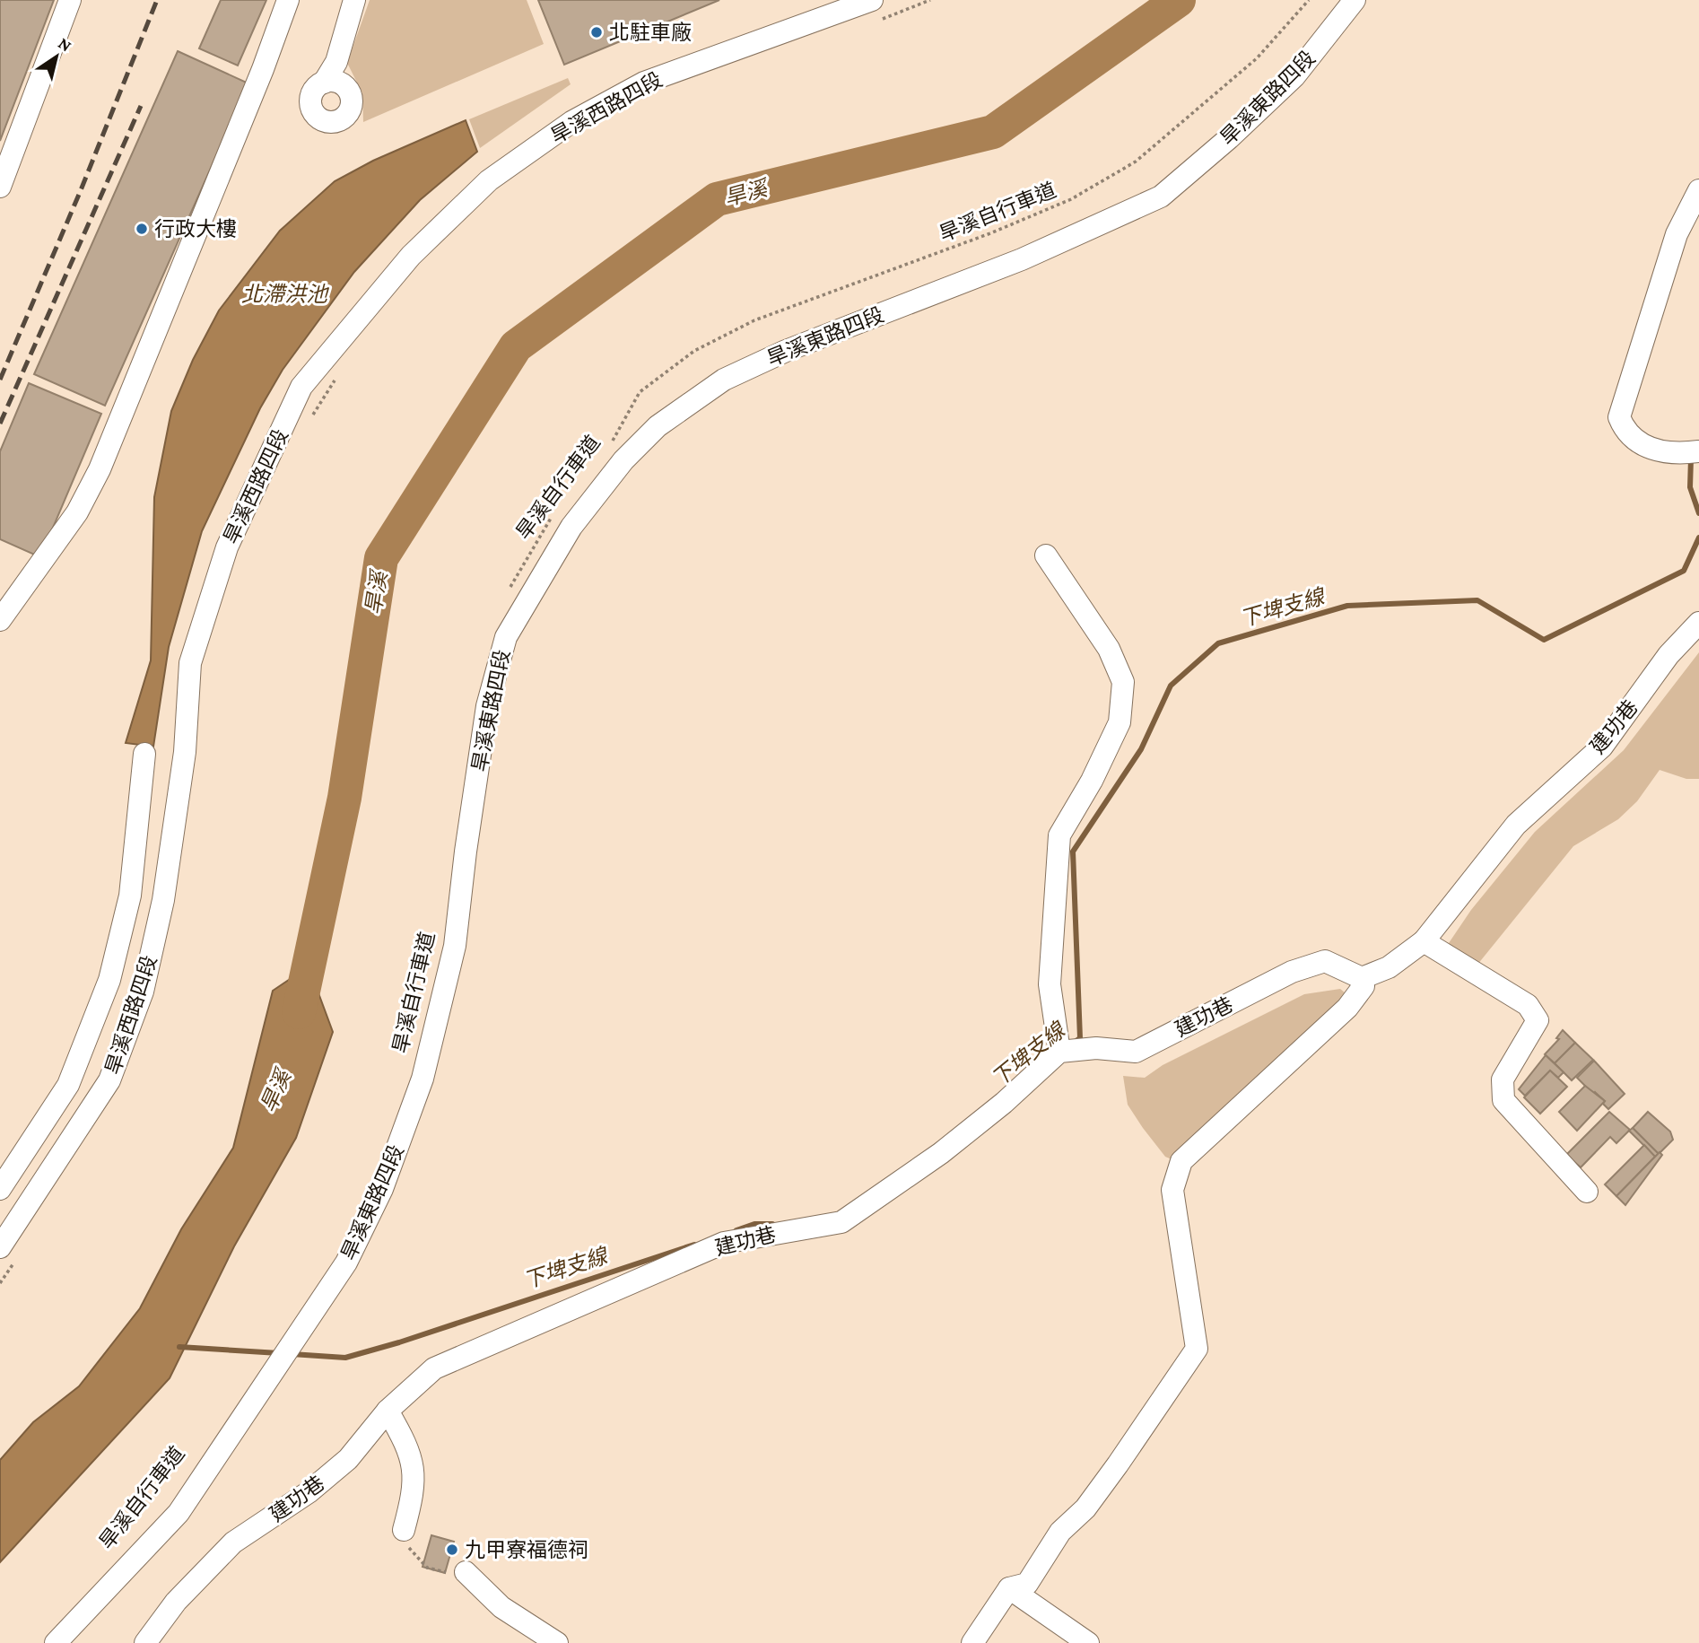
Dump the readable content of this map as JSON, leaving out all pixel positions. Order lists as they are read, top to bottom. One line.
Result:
{"streets":{"street":["旱溪東路四段","旱溪西路四段","建功巷"],"path":["旱溪自行車道"]},"water":["旱溪","北滯洪池","下埤支線"],"places":["北駐車廠","行政大樓","九甲寮福德祠"],"north":"top right"}
